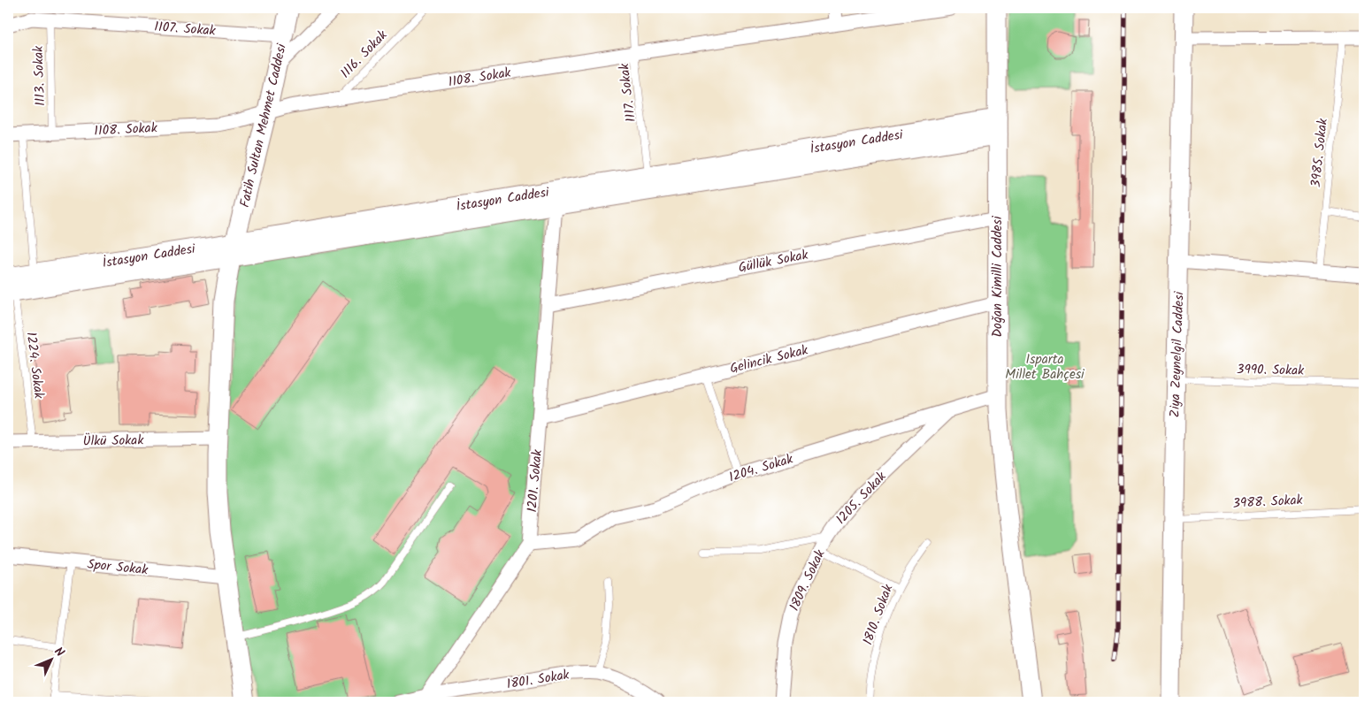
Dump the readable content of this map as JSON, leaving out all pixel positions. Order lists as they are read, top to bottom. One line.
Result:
{"streets":{"main road":["Fatih Sultan Mehmet Caddesi","İstasyon Caddesi","Doğan Kimilli Caddesi","Ziya Zeynelgil Caddesi"],"street":["1107. Sokak","1108. Sokak","Güllük Sokak","Gelincik Sokak","Ülkü Sokak","1204. Sokak","1201. Sokak","1205. Sokak","Spor Sokak","1809. Sokak","1801. Sokak"],"lane":["1116. Sokak","1113. Sokak","1117. Sokak","3985. Sokak","1224. Sokak","3990. Sokak","3988. Sokak","1810. Sokak"]},"crossings":[["1107. Sokak","1113. Sokak"],["1107. Sokak","Fatih Sultan Mehmet Caddesi"],["1116. Sokak","1108. Sokak"],["1113. Sokak","1108. Sokak"],["1108. Sokak","1117. Sokak"],["1108. Sokak","Fatih Sultan Mehmet Caddesi"],["1117. Sokak","İstasyon Caddesi"],["Fatih Sultan Mehmet Caddesi","İstasyon Caddesi"],["Fatih Sultan Mehmet Caddesi","Ülkü Sokak"],["Fatih Sultan Mehmet Caddesi","Spor Sokak"],["İstasyon Caddesi","Doğan Kimilli Caddesi"],["İstasyon Caddesi","1224. Sokak"],["İstasyon Caddesi","1201. Sokak"],["Güllük Sokak","Doğan Kimilli Caddesi"],["Güllük Sokak","1201. Sokak"],["Doğan Kimilli Caddesi","Gelincik Sokak"],["Doğan Kimilli Caddesi","1204. Sokak"],["Ziya Zeynelgil Caddesi","3990. Sokak"],["Ziya Zeynelgil Caddesi","3988. Sokak"],["Gelincik Sokak","1201. Sokak"],["1224. Sokak","Ülkü Sokak"],["1204. Sokak","1201. Sokak"],["1204. Sokak","1205. Sokak"],["1201. Sokak","1801. Sokak"],["1205. Sokak","1809. Sokak"]],"parks":["Isparta Millet Bahçesi"],"north":"top right"}
